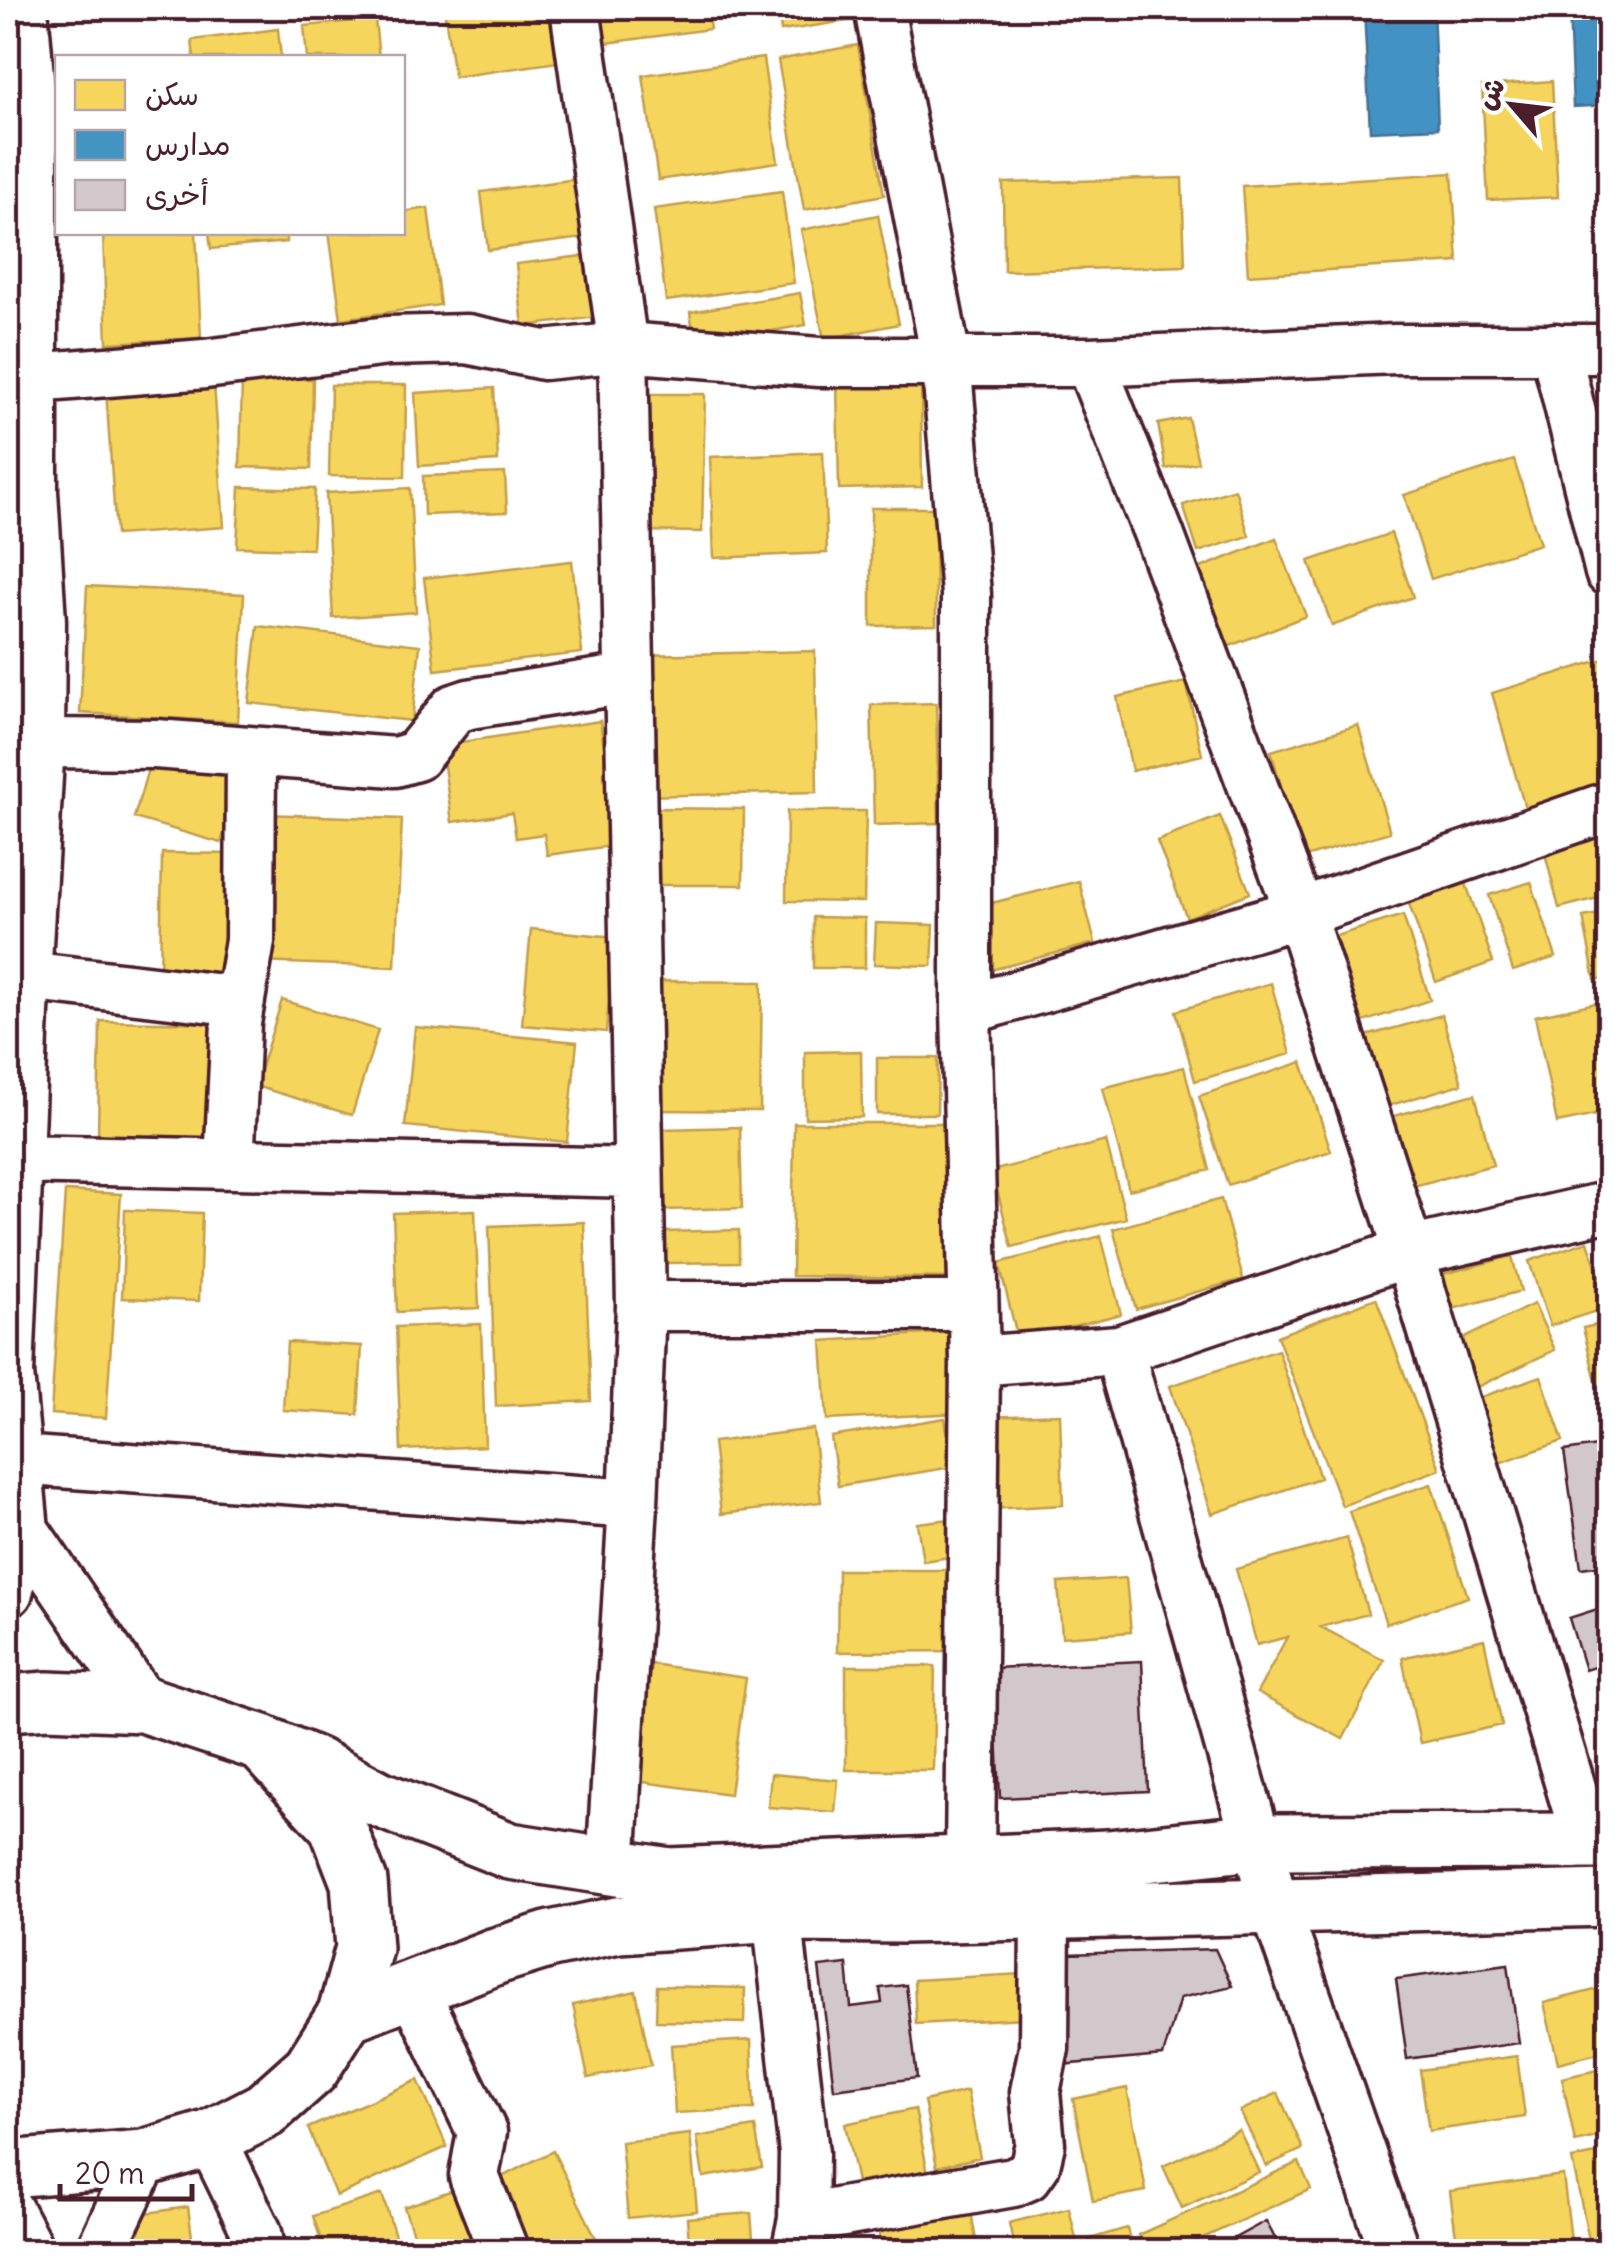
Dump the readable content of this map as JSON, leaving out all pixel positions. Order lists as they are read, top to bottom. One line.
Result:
{"legend":["سكن","مدارس","أخرى"],"scale_bar":"20 m","north":"top left"}
